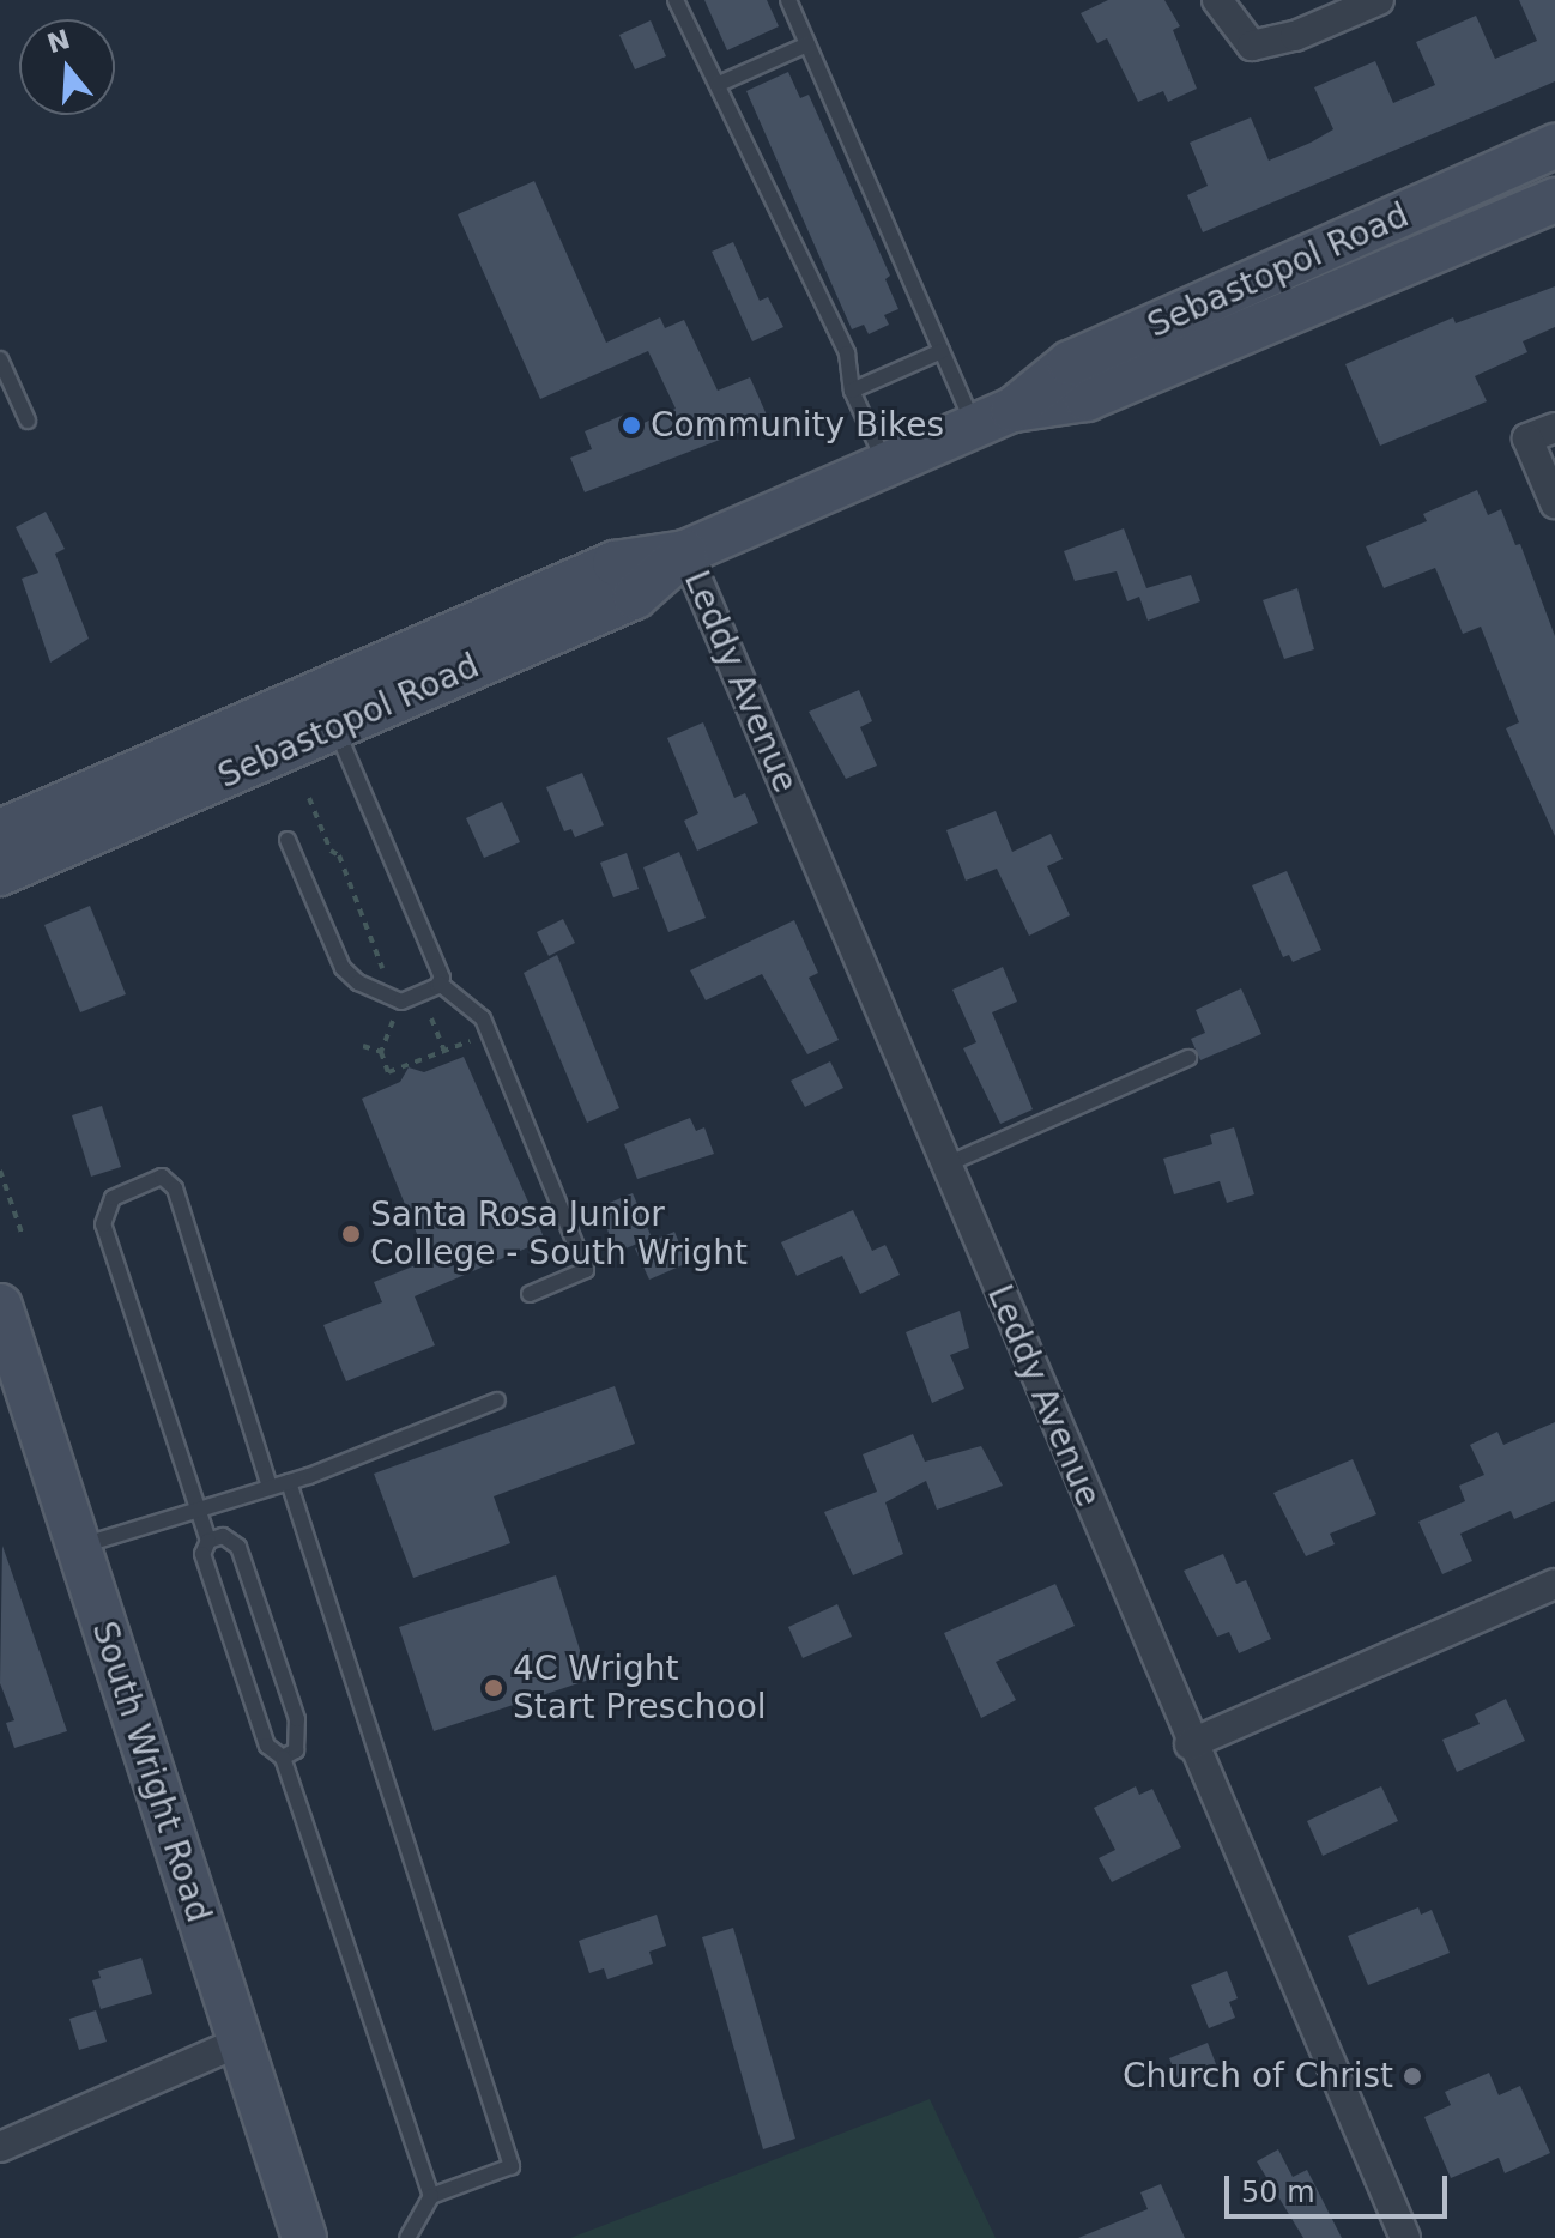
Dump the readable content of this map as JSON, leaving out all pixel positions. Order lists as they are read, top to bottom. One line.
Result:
{"streets":{"main road":["Sebastopol Road","South Wright Road"],"street":["Leddy Avenue"]},"crossings":[["Sebastopol Road","Leddy Avenue"]],"places":["Community Bikes","Santa Rosa Junior College - South Wright","4C Wright Start Preschool","Church of Christ"],"scale_bar":"50 m","north":"top"}
